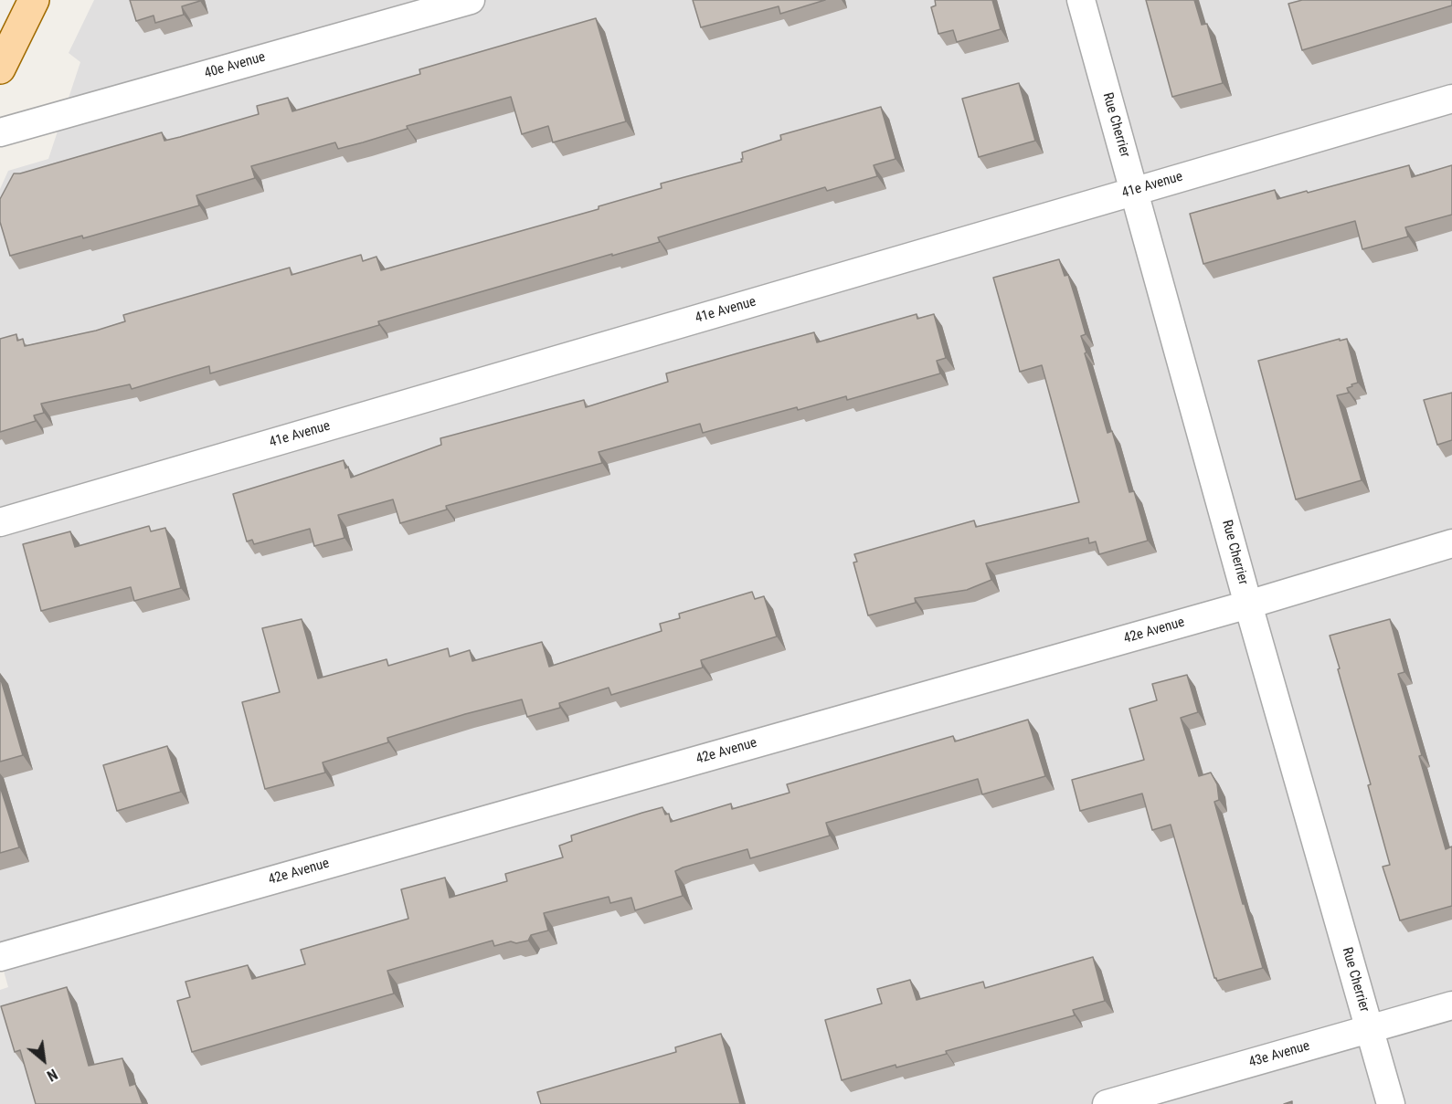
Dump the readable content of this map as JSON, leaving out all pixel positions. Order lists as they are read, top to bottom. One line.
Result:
{"streets":{"street":["40e Avenue","Rue Cherrier","41e Avenue","42e Avenue","43e Avenue"]},"crossings":[["Rue Cherrier","41e Avenue"],["Rue Cherrier","42e Avenue"],["Rue Cherrier","43e Avenue"]],"north":"bottom right"}
